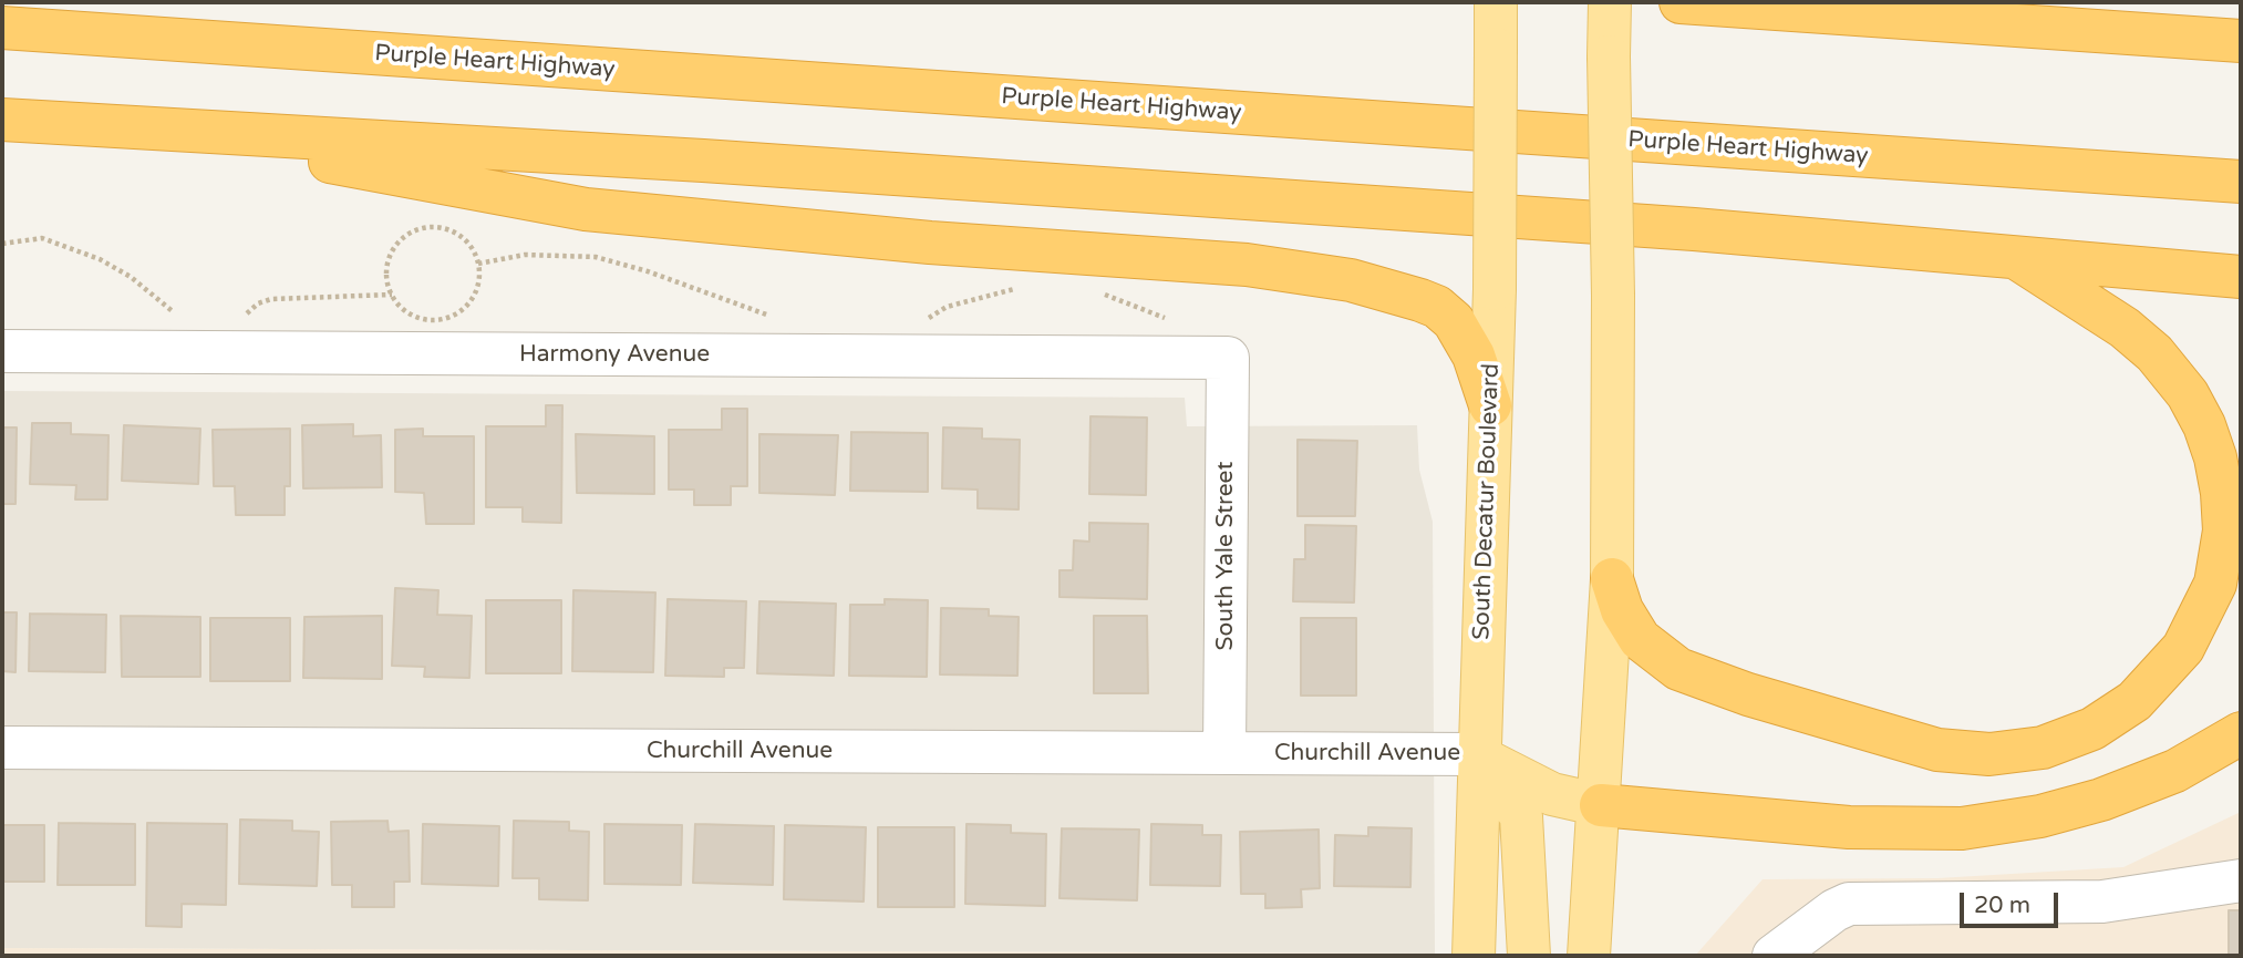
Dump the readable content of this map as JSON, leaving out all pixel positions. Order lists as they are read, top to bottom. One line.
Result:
{"streets":{"highway":["Purple Heart Highway"],"main road":["South Decatur Boulevard"],"street":["Harmony Avenue","South Yale Street","Churchill Avenue"]},"crossings":[["Harmony Avenue","South Yale Street"],["South Decatur Boulevard","Churchill Avenue"],["South Yale Street","Churchill Avenue"]],"scale_bar":"20 m"}
